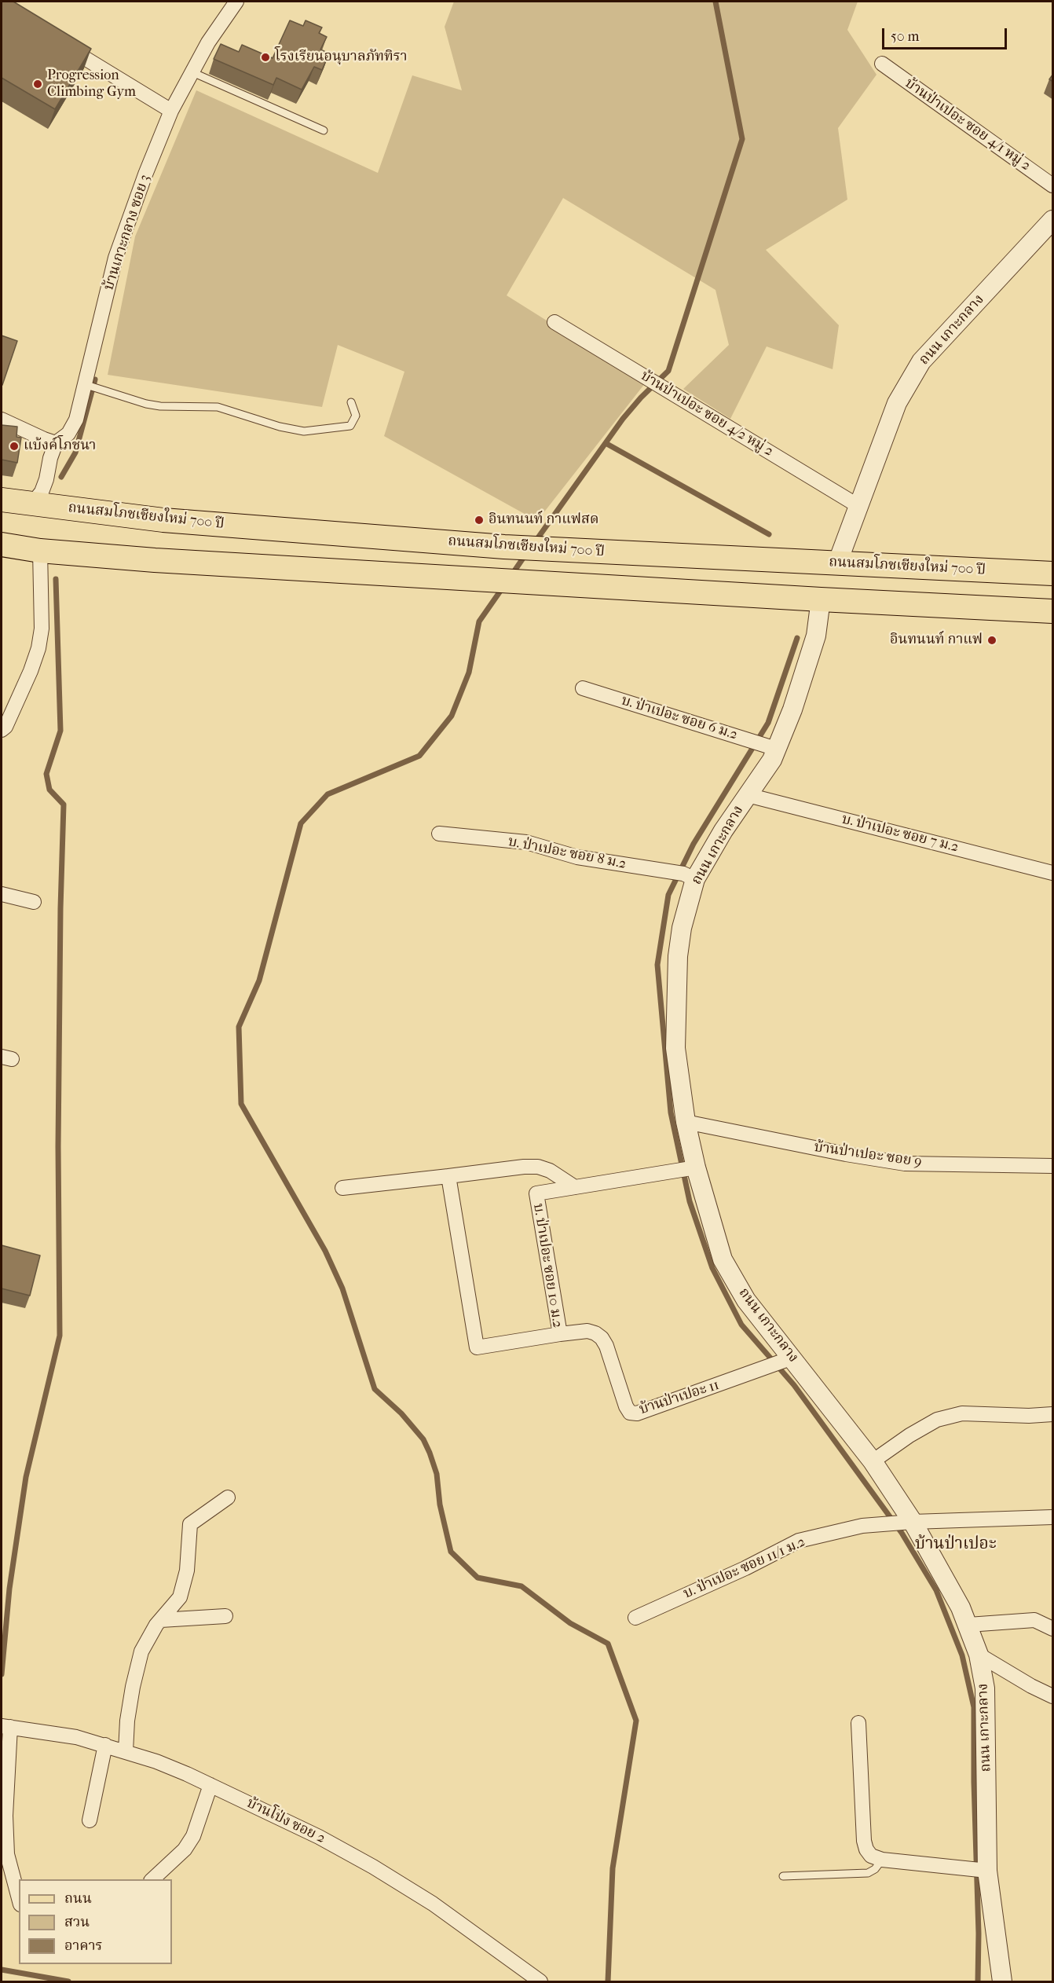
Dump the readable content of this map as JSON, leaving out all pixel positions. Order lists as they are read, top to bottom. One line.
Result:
{"streets":{"main road":["ถนนสมโภชเชียงใหม่ 700 ปี"],"street":["บ้านป่าเปอะ ซอย 4/1 หมู่ 2","บ้านเกาะกลาง ซอย 3","ถนน เกาะกลาง","บ้านป่าเปอะ ซอย 4/2 หมู่ 2","บ. ป่าเปอะ ซอย 6 ม.2","บ. ป่าเปอะ ซอย 7 ม.2","บ. ป่าเปอะ ซอย 8 ม.2","บ้านป่าเปอะ ซอย 9","บ. ป่าเปอะ ซอย 10 ม.2","บ้านป่าเปอะ 11","บ. ป่าเปอะ ซอย 11/1 ม.2","บ้านโป่ง ซอย 2"]},"crossings":[["ถนน เกาะกลาง","บ้านป่าเปอะ ซอย 4/2 หมู่ 2"],["ถนน เกาะกลาง","ถนนสมโภชเชียงใหม่ 700 ปี"],["ถนน เกาะกลาง","บ. ป่าเปอะ ซอย 6 ม.2"],["ถนน เกาะกลาง","บ. ป่าเปอะ ซอย 7 ม.2"],["ถนน เกาะกลาง","บ. ป่าเปอะ ซอย 8 ม.2"],["ถนน เกาะกลาง","บ้านป่าเปอะ ซอย 9"],["ถนน เกาะกลาง","บ. ป่าเปอะ ซอย 10 ม.2"],["ถนน เกาะกลาง","บ้านป่าเปอะ 11"],["ถนน เกาะกลาง","บ. ป่าเปอะ ซอย 11/1 ม.2"],["บ. ป่าเปอะ ซอย 10 ม.2","บ้านป่าเปอะ 11"]],"districts":["บ้านป่าเปอะ"],"places":["โรงเรียนอนุบาลภัททิรา","Progression Climbing Gym","แบ้งค์โภชนา","อินทนนท์ กาแฟสด","อินทนนท์ กาแฟ"],"legend":["ถนน","สวน","อาคาร"],"scale_bar":"50 m"}
